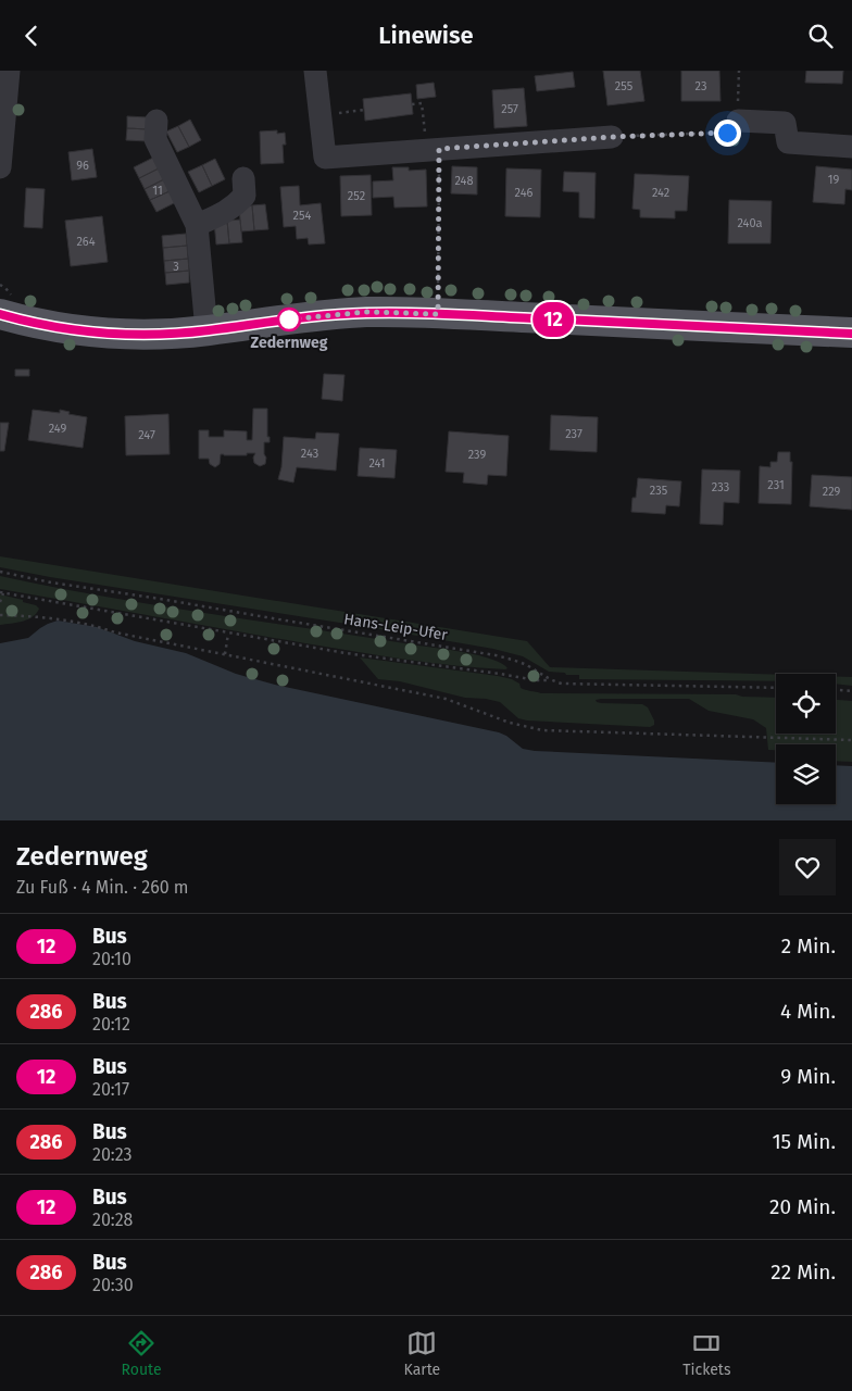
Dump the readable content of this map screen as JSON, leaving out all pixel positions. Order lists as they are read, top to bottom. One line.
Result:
{"streets":{"path":["Hans-Leip-Ufer"]},"places":["Zedernweg"],"lines":["bus line 12"],"house_numbers":["255","23","257","96","19","248","11","246","242","252","254","240a","264","3","249","237","247","243","239","241","231","233","235","229"],"page":{"header":"Linewise","on_map":"12","heading":["Zedernweg","Zu Fuß · 4 Min. · 260 m"],"list":[{"mark":"12","name":"Bus","note":"20:10","value":"2 Min."},{"mark":"286","name":"Bus","note":"20:12","value":"4 Min."},{"mark":"12","name":"Bus","note":"20:17","value":"9 Min."},{"mark":"286","name":"Bus","note":"20:23","value":"15 Min."},{"mark":"12","name":"Bus","note":"20:28","value":"20 Min."},{"mark":"286","name":"Bus","note":"20:30","value":"22 Min."}],"tabs":["Route","Karte","Tickets"]}}
